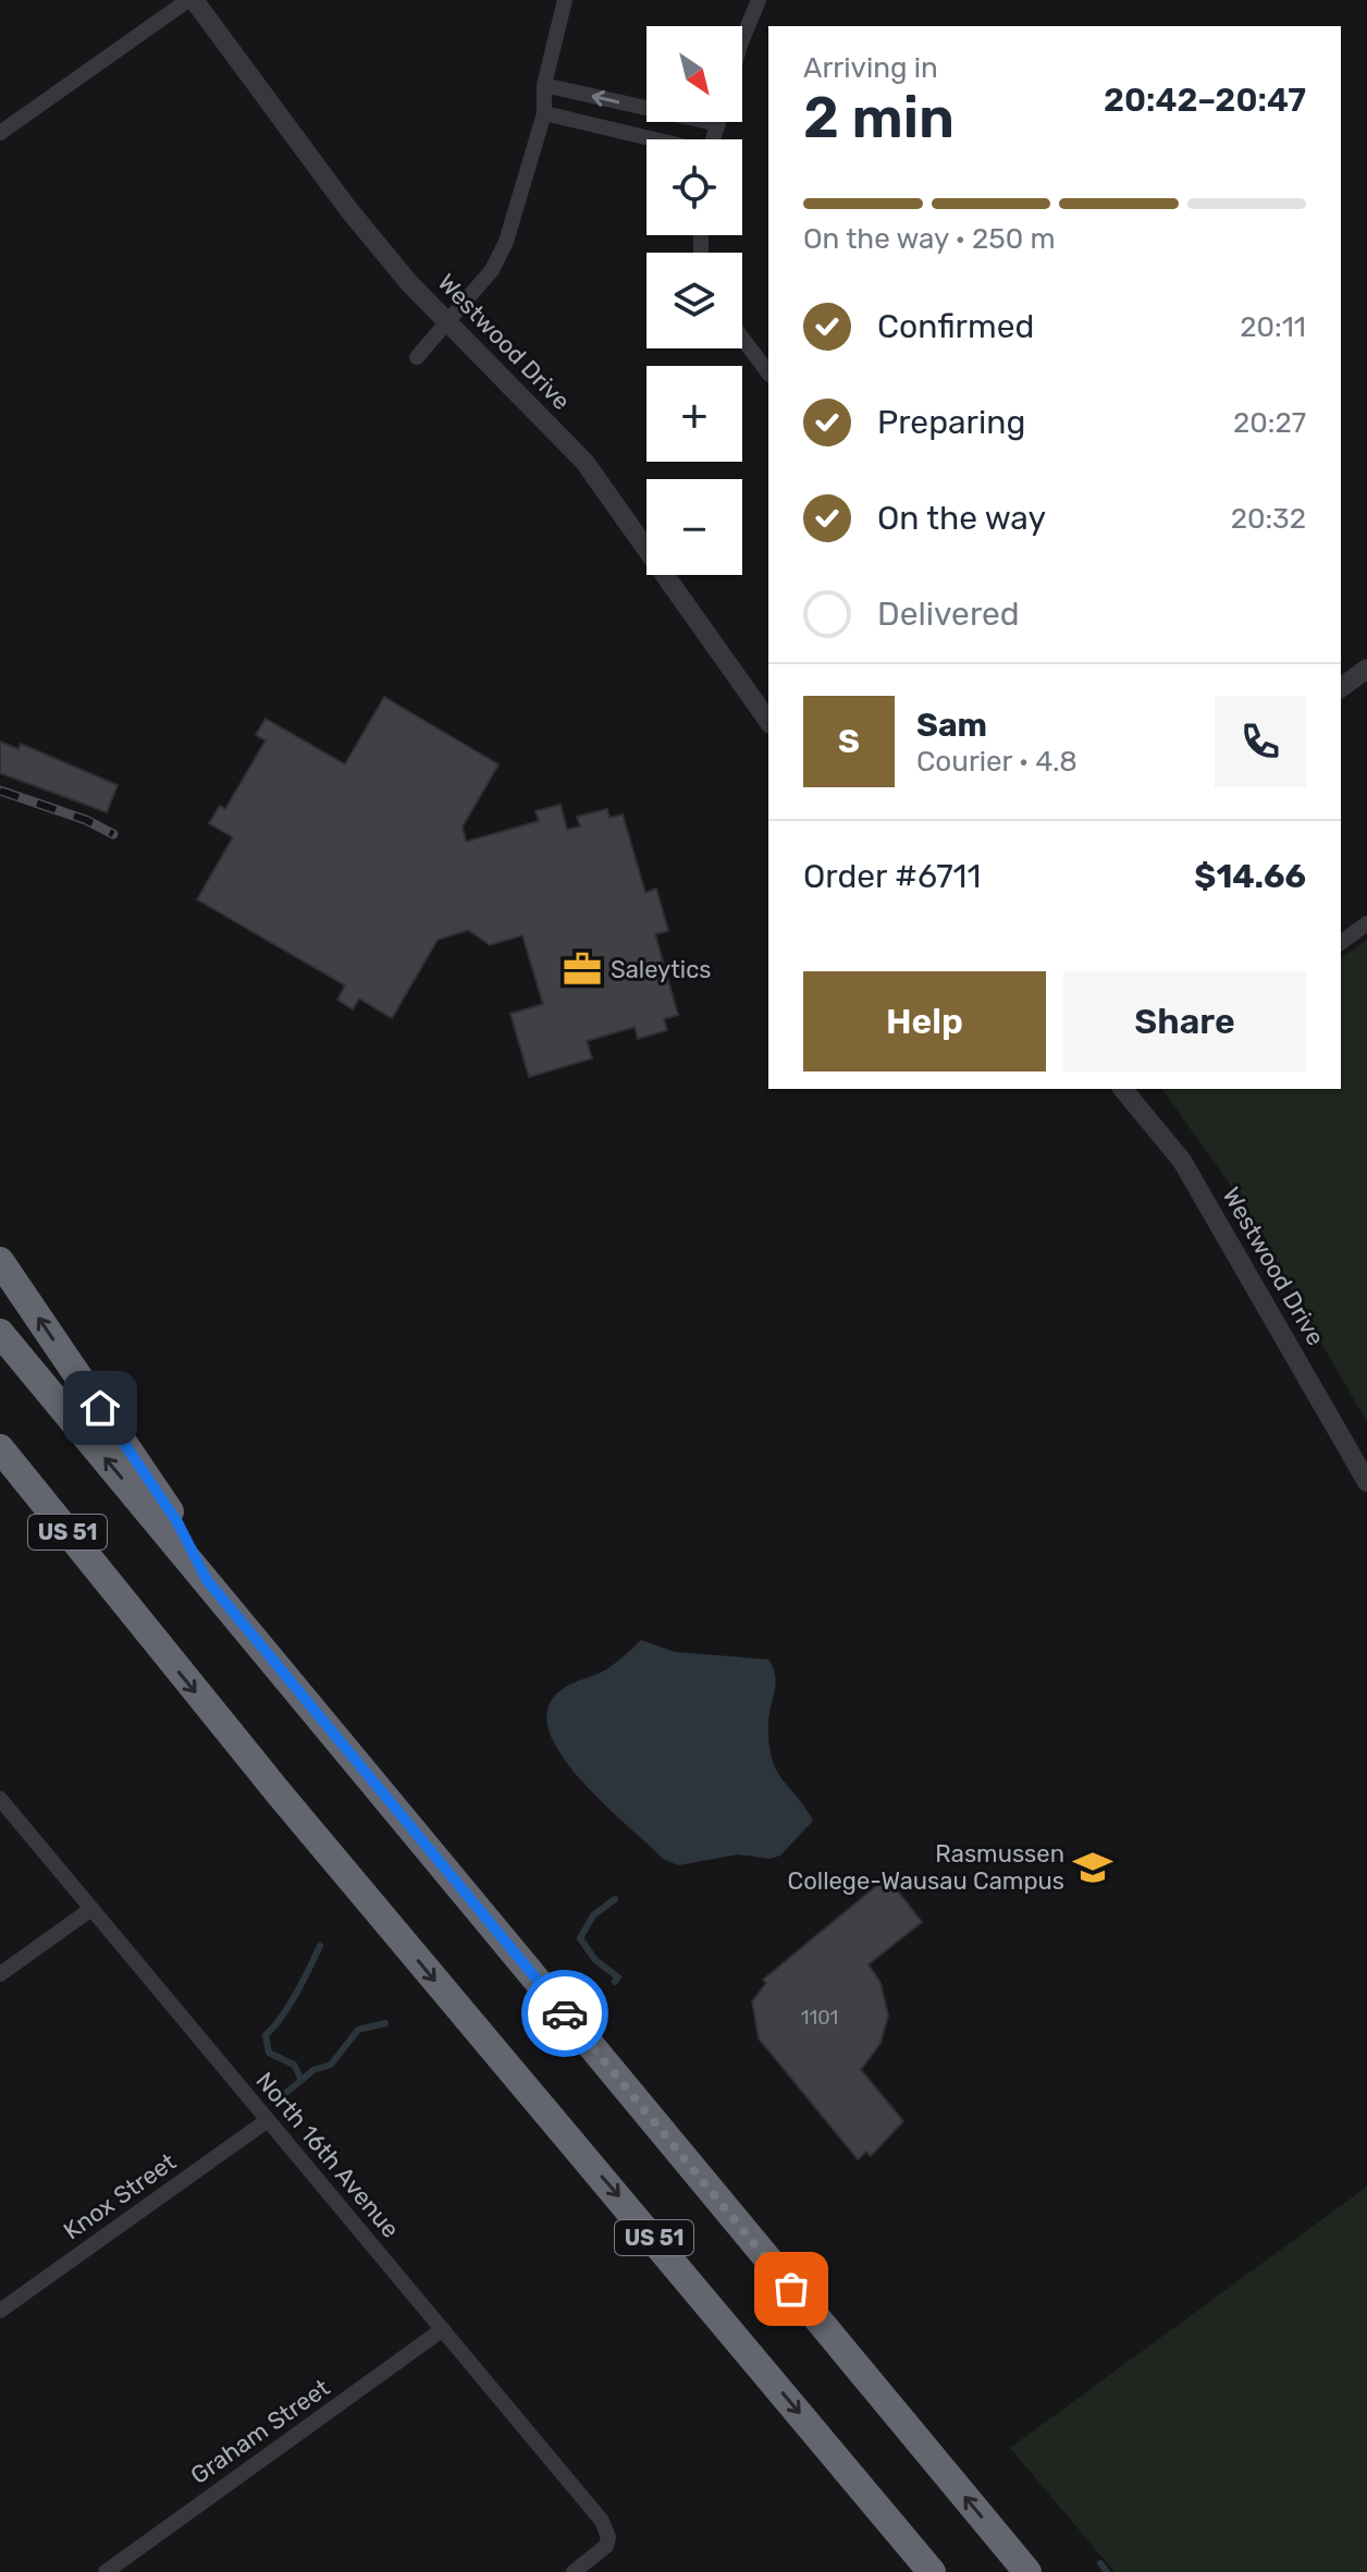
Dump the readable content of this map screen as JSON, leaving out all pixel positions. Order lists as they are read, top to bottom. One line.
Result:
{"streets":{"highway":["US 51"],"street":["Westwood Drive","North 16th Avenue","Knox Street","Graham Street"]},"crossings":[["North 16th Avenue","Knox Street"],["North 16th Avenue","Graham Street"]],"places":{"office":["Saleytics"],"school or university":["Rasmussen College-Wausau Campus"]},"house_numbers":["1101"],"north":"bottom right","page":{"map_buttons":["+","−"],"heading":["2 min","Arriving in","20:42–20:47"],"panel":["Sam","Courier · 4.8","Order #6711","$14.66"],"bar":"On the way · 250 m","list":[["Confirmed","20:11"],["Preparing","20:27"],["On the way","20:32"],"Delivered"],"round":"S","buttons":["Help","Share"]}}
